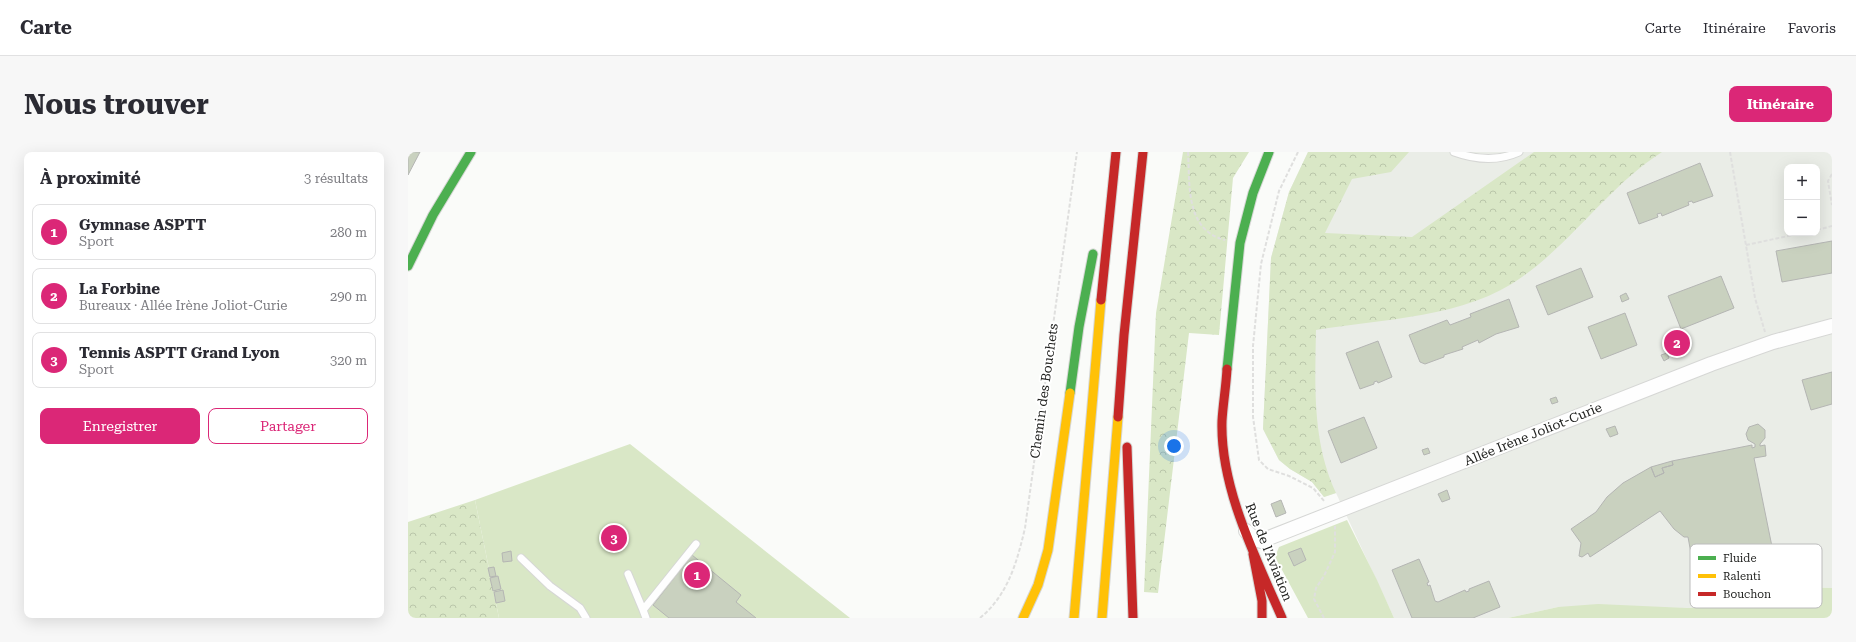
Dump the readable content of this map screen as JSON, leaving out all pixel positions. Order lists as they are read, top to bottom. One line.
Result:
{"streets":{"main road":["Rue de l'Aviation"],"street":["Allée Irène Joliot-Curie"],"path":["Chemin des Bouchets"]},"crossings":[["Allée Irène Joliot-Curie","Rue de l'Aviation"]],"legend":["Fluide","Ralenti","Bouchon"],"page":{"header":"Carte","nav":["Carte","Itinéraire","Favoris"],"buttons":["Itinéraire",["Enregistrer","Partager"]],"title":"Nous trouver","heading":["À proximité","3 résultats"],"map_buttons":["+","−"],"list":[{"mark":"1","name":"Gymnase ASPTT","note":"Sport","value":"280 m"},{"mark":"2","name":"La Forbine","note":"Bureaux · Allée Irène Joliot-Curie","value":"290 m"},{"mark":"3","name":"Tennis ASPTT Grand Lyon","note":"Sport","value":"320 m"}],"pins":["2","3","1"]}}
